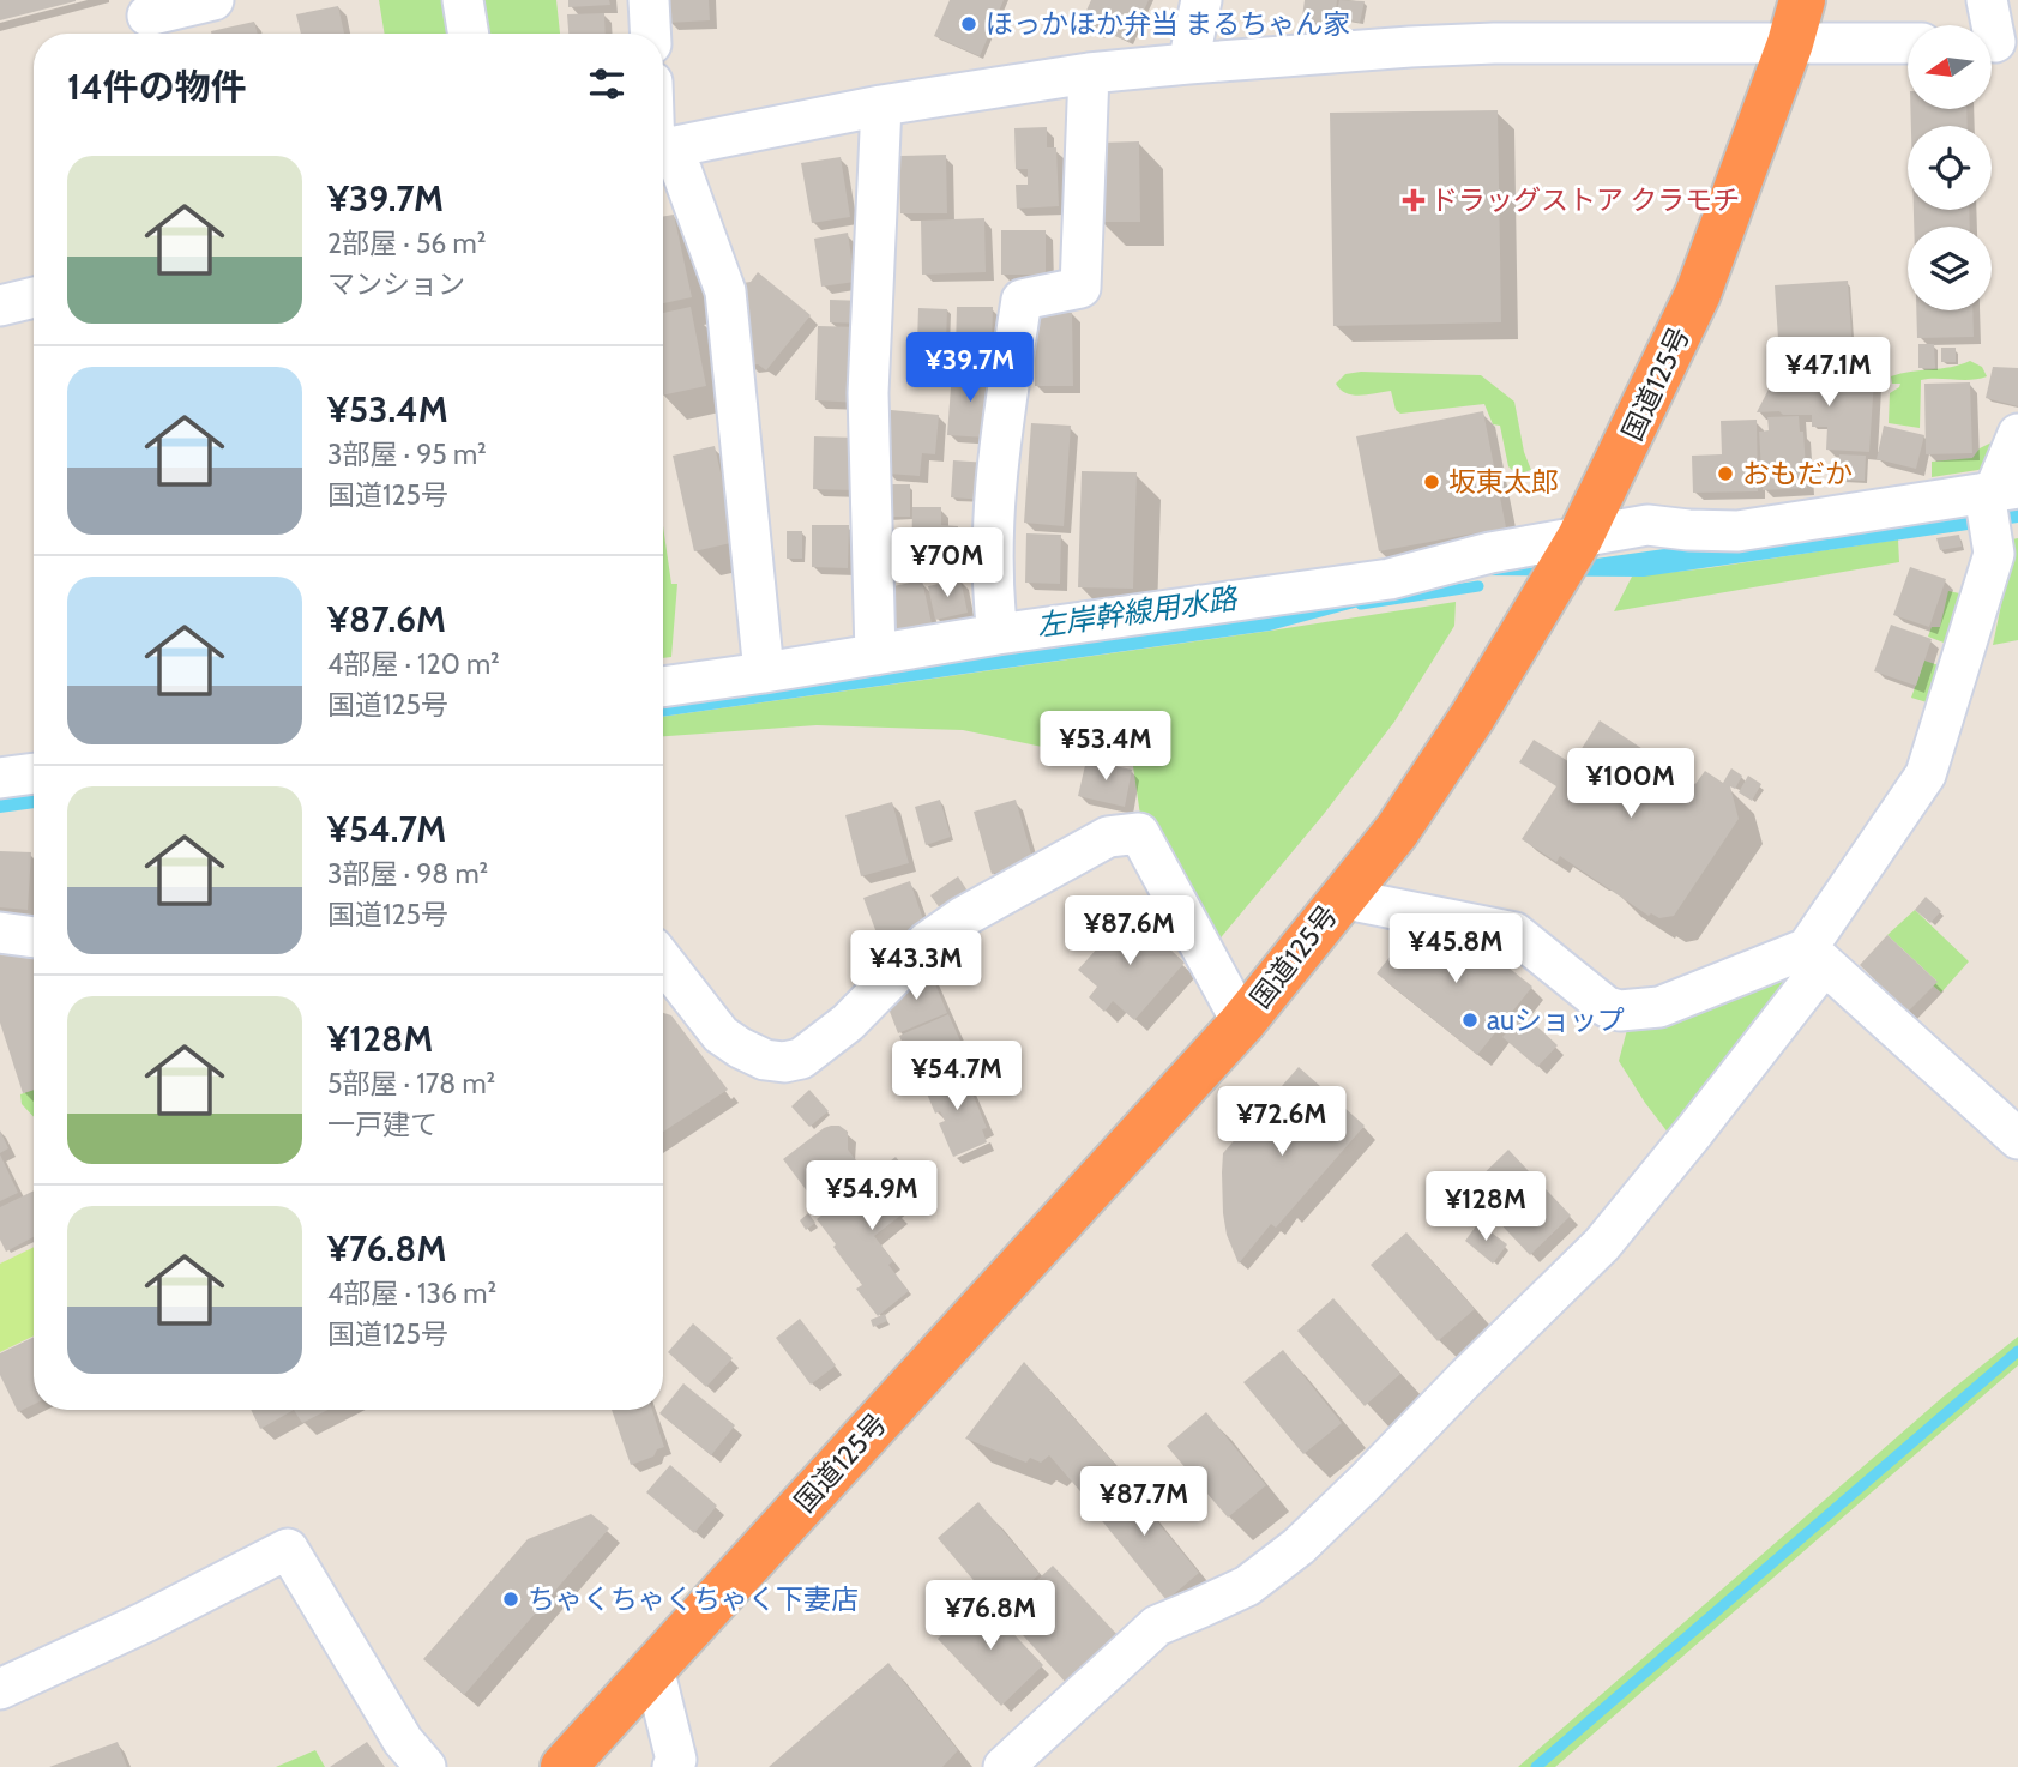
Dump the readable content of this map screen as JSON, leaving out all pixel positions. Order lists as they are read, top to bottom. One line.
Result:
{"streets":{"highway":["国道125号"]},"water":["左岸幹線用水路"],"places":{"other":["ほっかほか弁当 まるちゃん家","おもだか","坂東太郎","auショップ","ちゃくちゃくちゃく下妻店"],"health":["ドラッグストア クラモチ"]},"north":"left","page":{"heading":"14件の物件","list":[{"name":"¥39.7M","note":"2部屋 · 56 m² · マンション"},{"name":"¥53.4M","note":"3部屋 · 95 m² · 国道125号"},{"name":"¥87.6M","note":"4部屋 · 120 m² · 国道125号"},{"name":"¥54.7M","note":"3部屋 · 98 m² · 国道125号"},{"name":"¥128M","note":"5部屋 · 178 m² · 一戸建て"},{"name":"¥76.8M","note":"4部屋 · 136 m² · 国道125号"}],"price":["¥39.7M","¥47.1M","¥70M","¥53.4M","¥100M","¥87.6M","¥45.8M","¥43.3M","¥54.7M","¥72.6M","¥54.9M","¥128M","¥87.7M","¥76.8M"]}}
